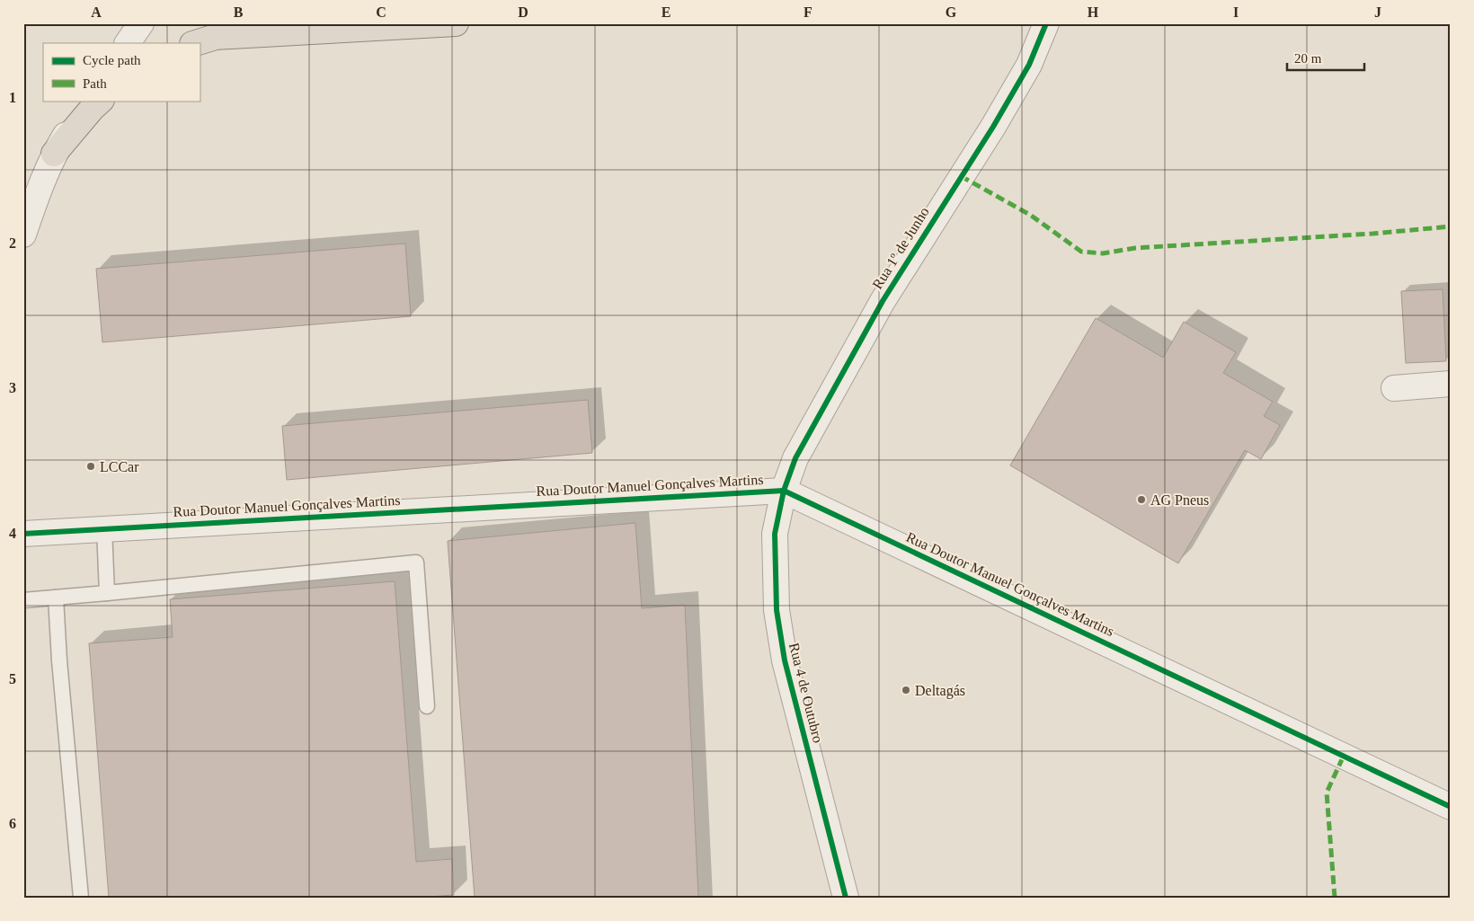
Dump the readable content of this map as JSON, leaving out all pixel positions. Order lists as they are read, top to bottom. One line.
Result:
{"streets":{"street":["Rua 1º de Junho","Rua Doutor Manuel Gonçalves Martins","Rua 4 de Outubro"]},"crossings":[["Rua 1º de Junho","Rua Doutor Manuel Gonçalves Martins"],["Rua 1º de Junho","Rua 4 de Outubro"],["Rua Doutor Manuel Gonçalves Martins","Rua 4 de Outubro"]],"places":["LCCar","AG Pneus","Deltagás"],"legend":["Cycle path","Path"],"scale_bar":"20 m","grid":{"columns":["A","B","C","D","E","F","G","H","I","J"],"rows":["1","2","3","4","5","6"]}}
